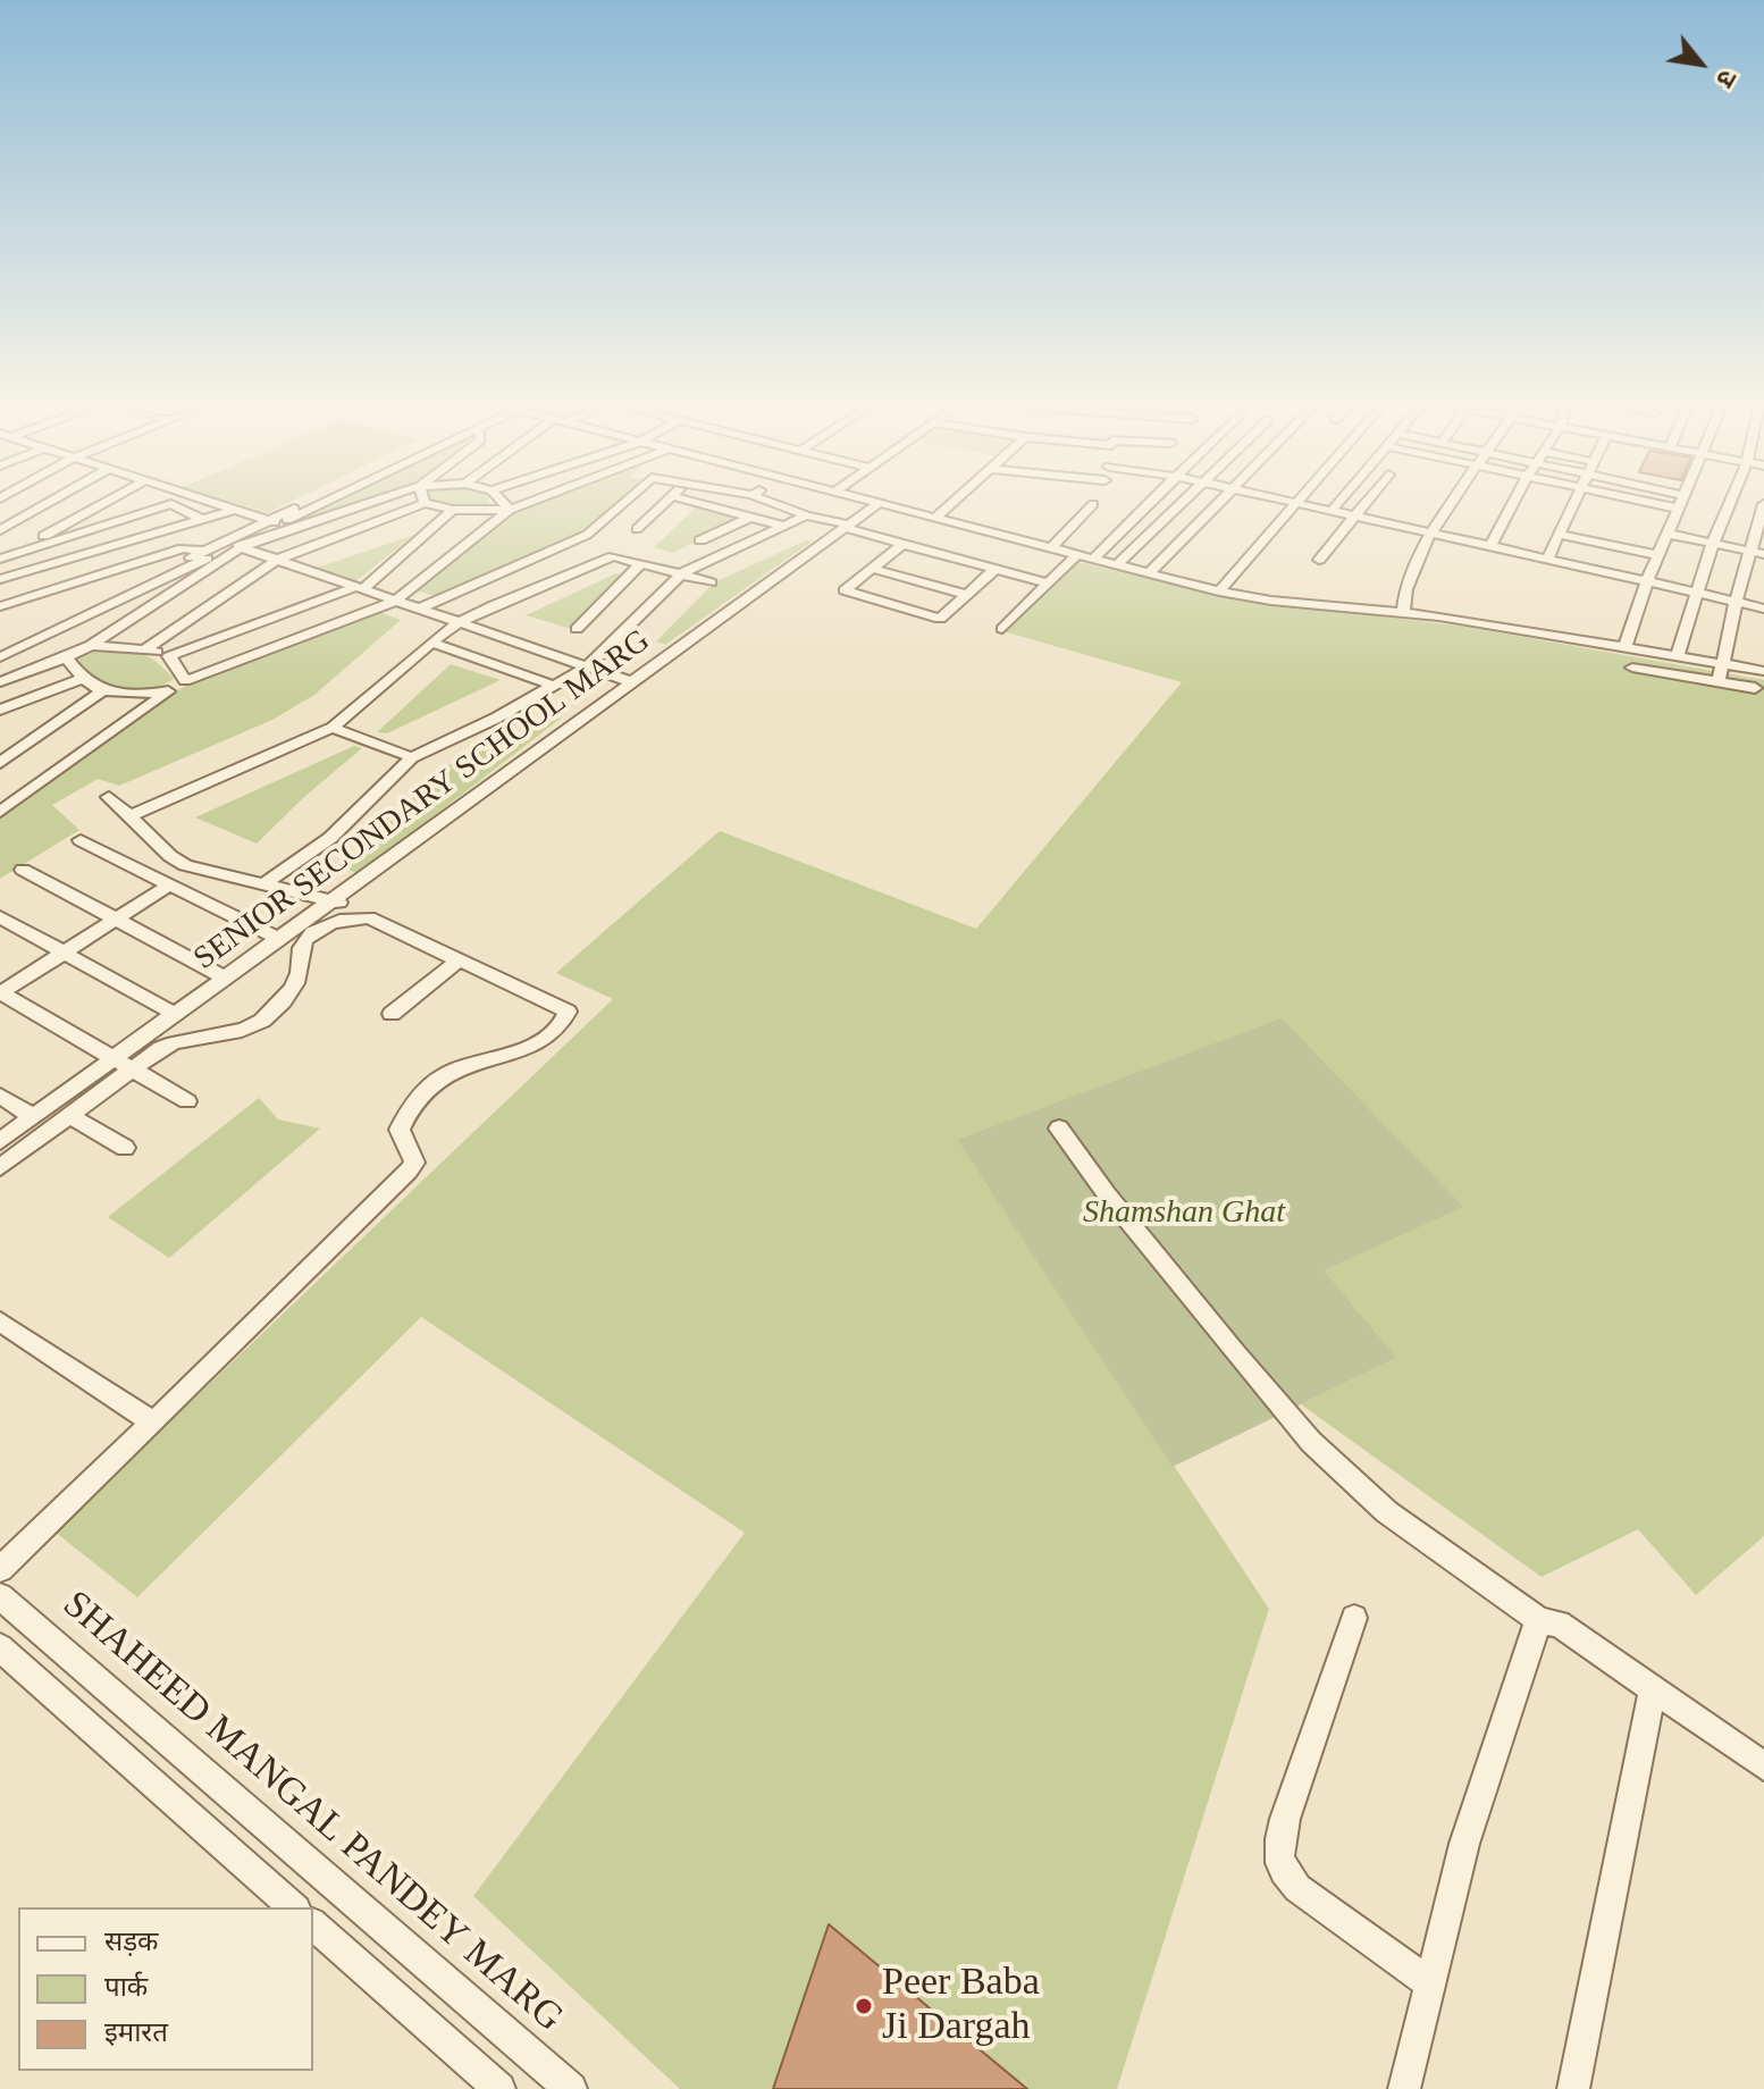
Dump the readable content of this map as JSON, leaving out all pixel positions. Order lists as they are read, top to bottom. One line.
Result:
{"streets":{"street":["SENIOR SECONDARY SCHOOL MARG","SHAHEED MANGAL PANDEY MARG"]},"parks":["Shamshan Ghat"],"places":["Peer Baba Ji Dargah"],"legend":["सड़क","पार्क","इमारत"],"north":"bottom right"}
